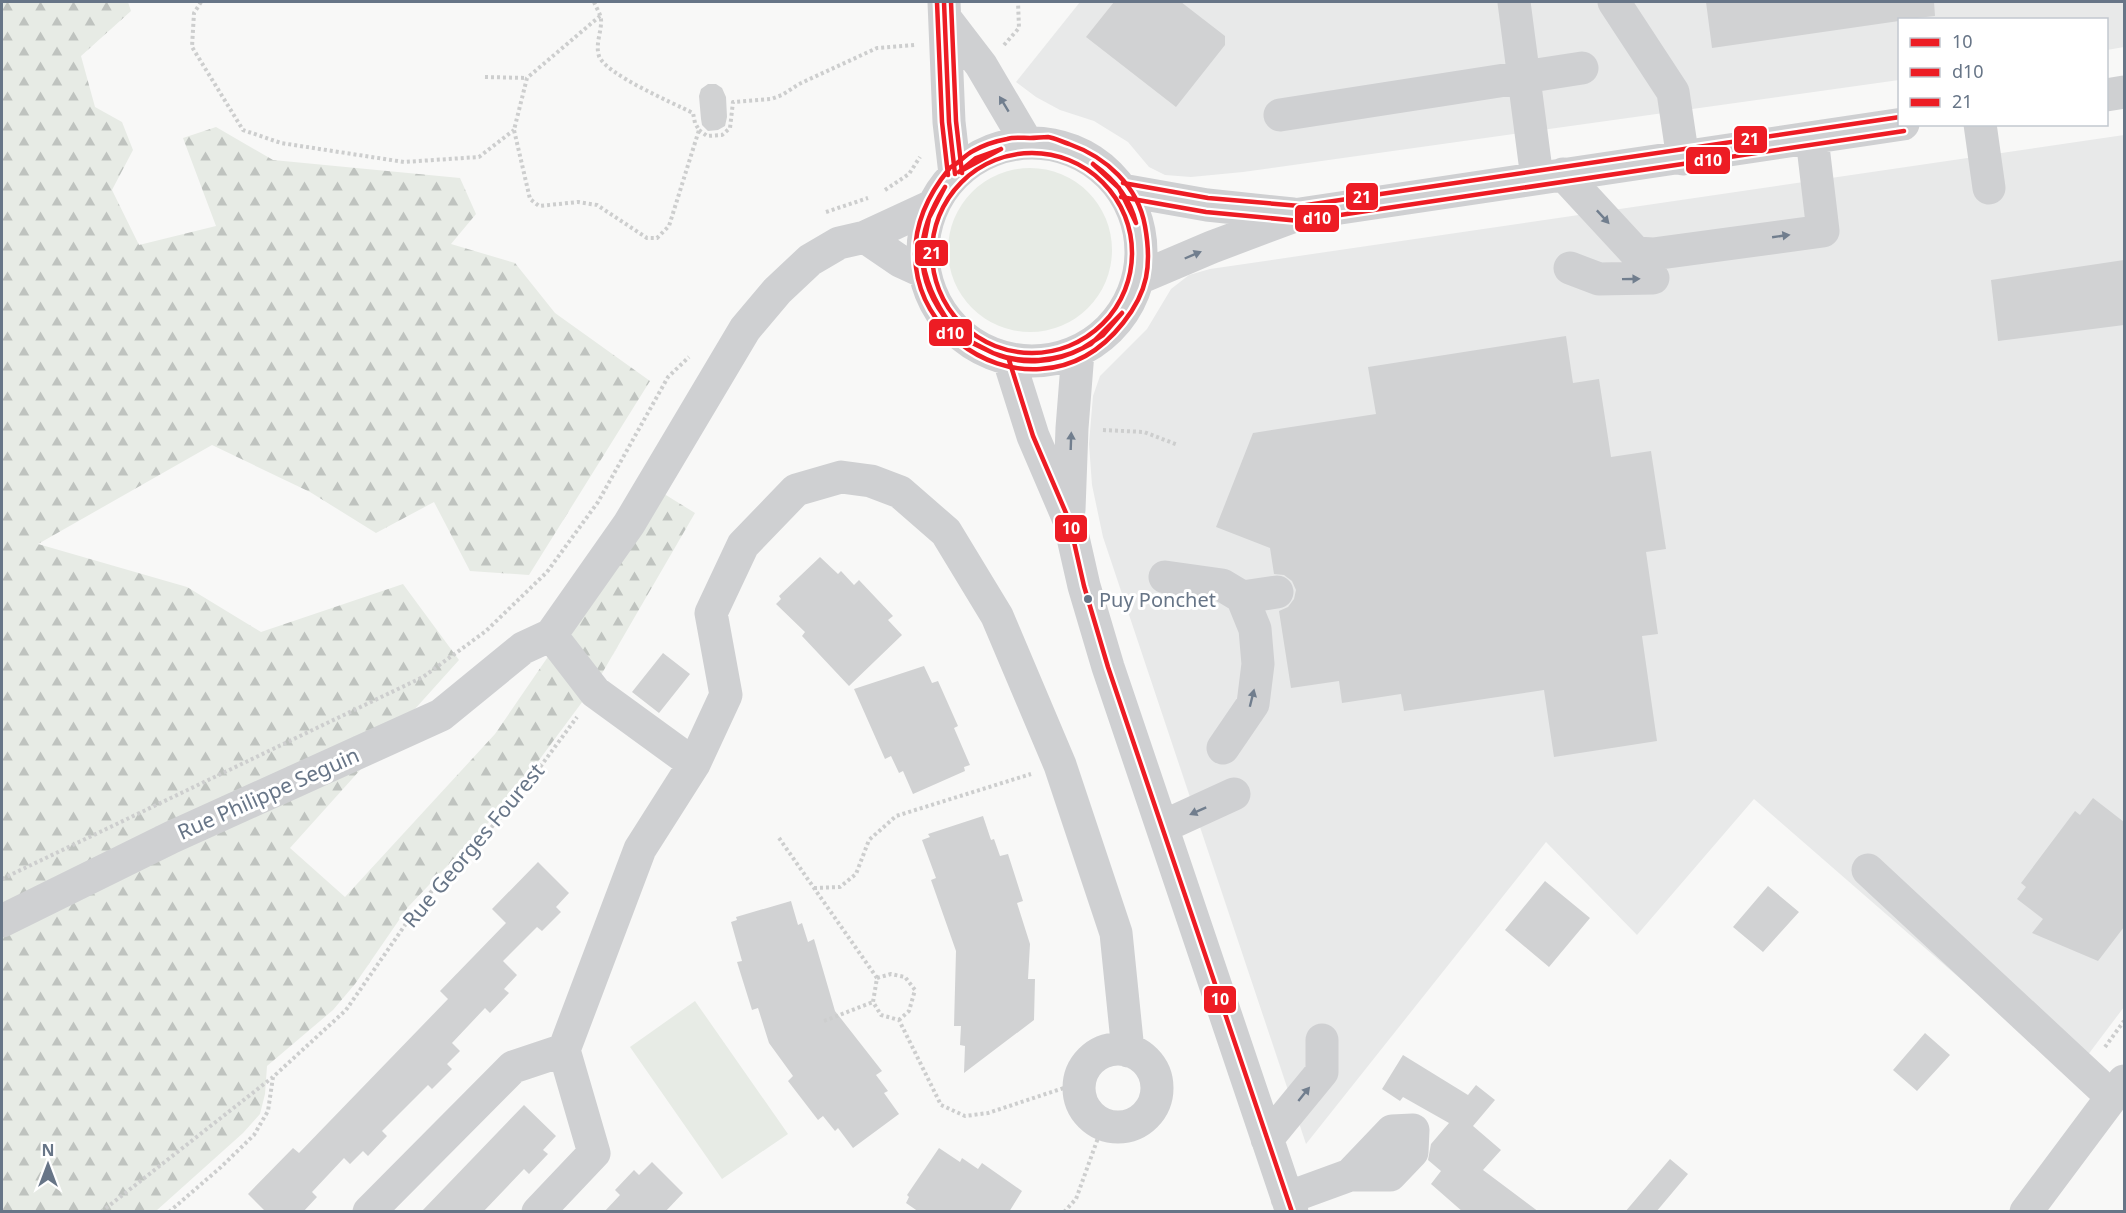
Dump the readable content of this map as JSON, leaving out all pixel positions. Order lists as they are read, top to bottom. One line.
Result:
{"streets":{"street":["Rue Philippe Seguin"],"path":["Rue Georges Fourest"]},"places":["Puy Ponchet"],"lines":["transit line 10","transit line d10","transit line 21"],"legend":["10","d10","21"],"north":"top"}
